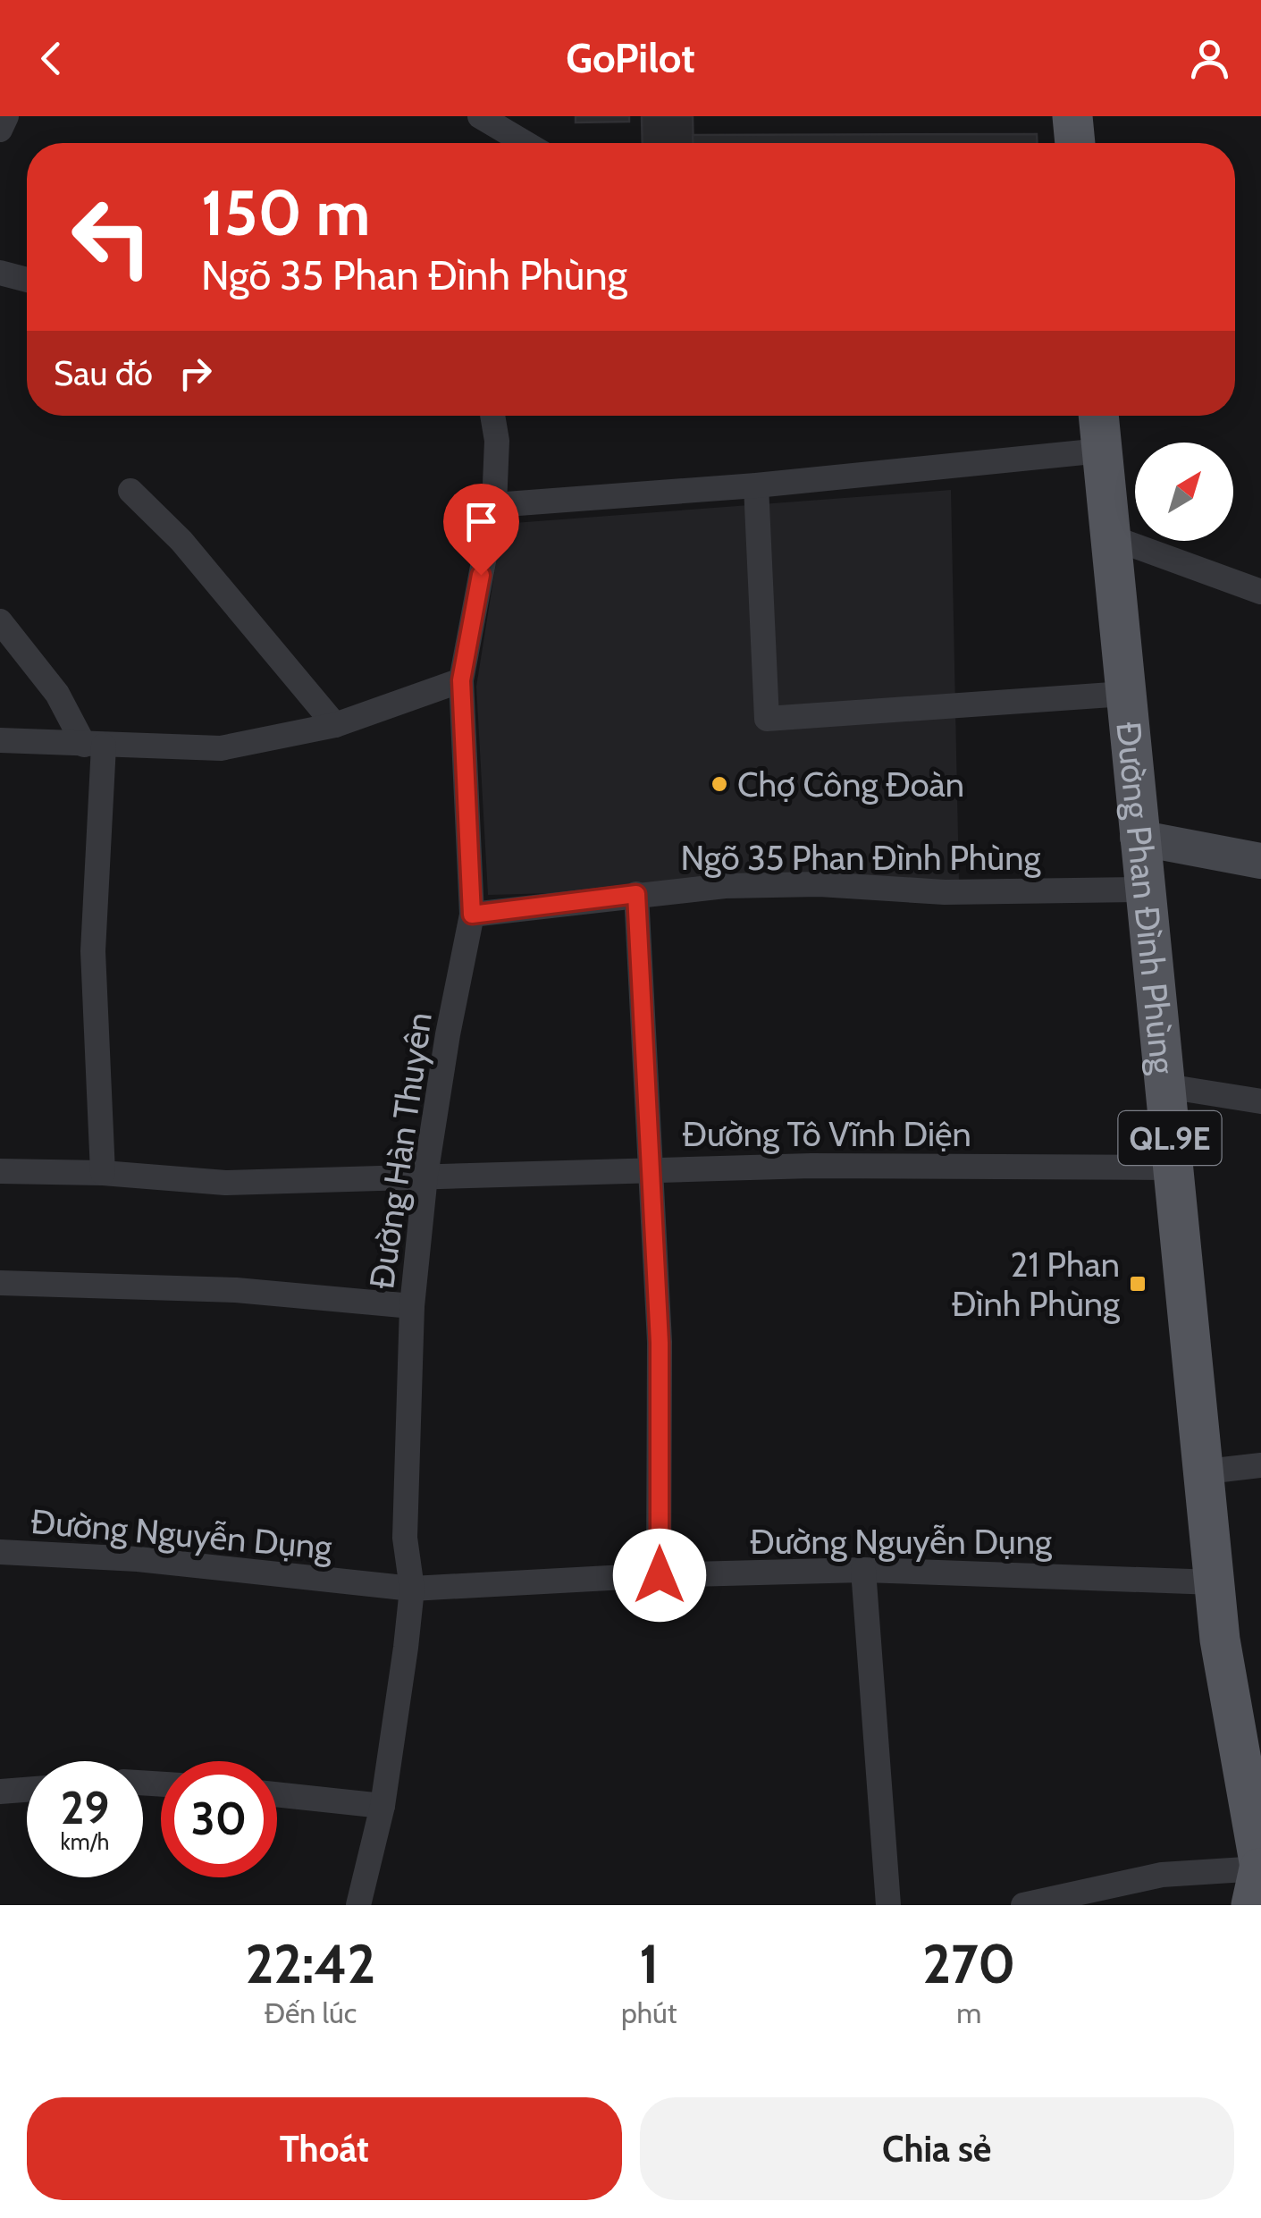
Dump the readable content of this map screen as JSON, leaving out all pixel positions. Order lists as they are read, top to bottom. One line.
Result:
{"streets":{"main road":["Đường Phan Đình Phùng","QL.9E"],"street":["Ngõ 35 Phan Đình Phùng","Đường Tô Vĩnh Diện","Đường Hàn Thuyên","Đường Nguyễn Dụng"]},"crossings":[["Ngõ 35 Phan Đình Phùng","Đường Phan Đình Phùng"],["Ngõ 35 Phan Đình Phùng","Đường Hàn Thuyên"],["Đường Phan Đình Phùng","Đường Tô Vĩnh Diện"],["Đường Phan Đình Phùng","Đường Nguyễn Dụng"],["Đường Tô Vĩnh Diện","Đường Hàn Thuyên"],["Đường Hàn Thuyên","Đường Nguyễn Dụng"]],"places":{"other":["Chợ Công Đoàn"],"transit":["21 Phan Đình Phùng"]},"north":"top right","page":{"header":"GoPilot","turn":["150 m","Ngõ 35 Phan Đình Phùng"],"then":"Sau đó","speed":"29 km/h","limit":"30","eta":["22:42","Đến lúc","1","phút","270","m"],"buttons":["Thoát","Chia sẻ"]}}
